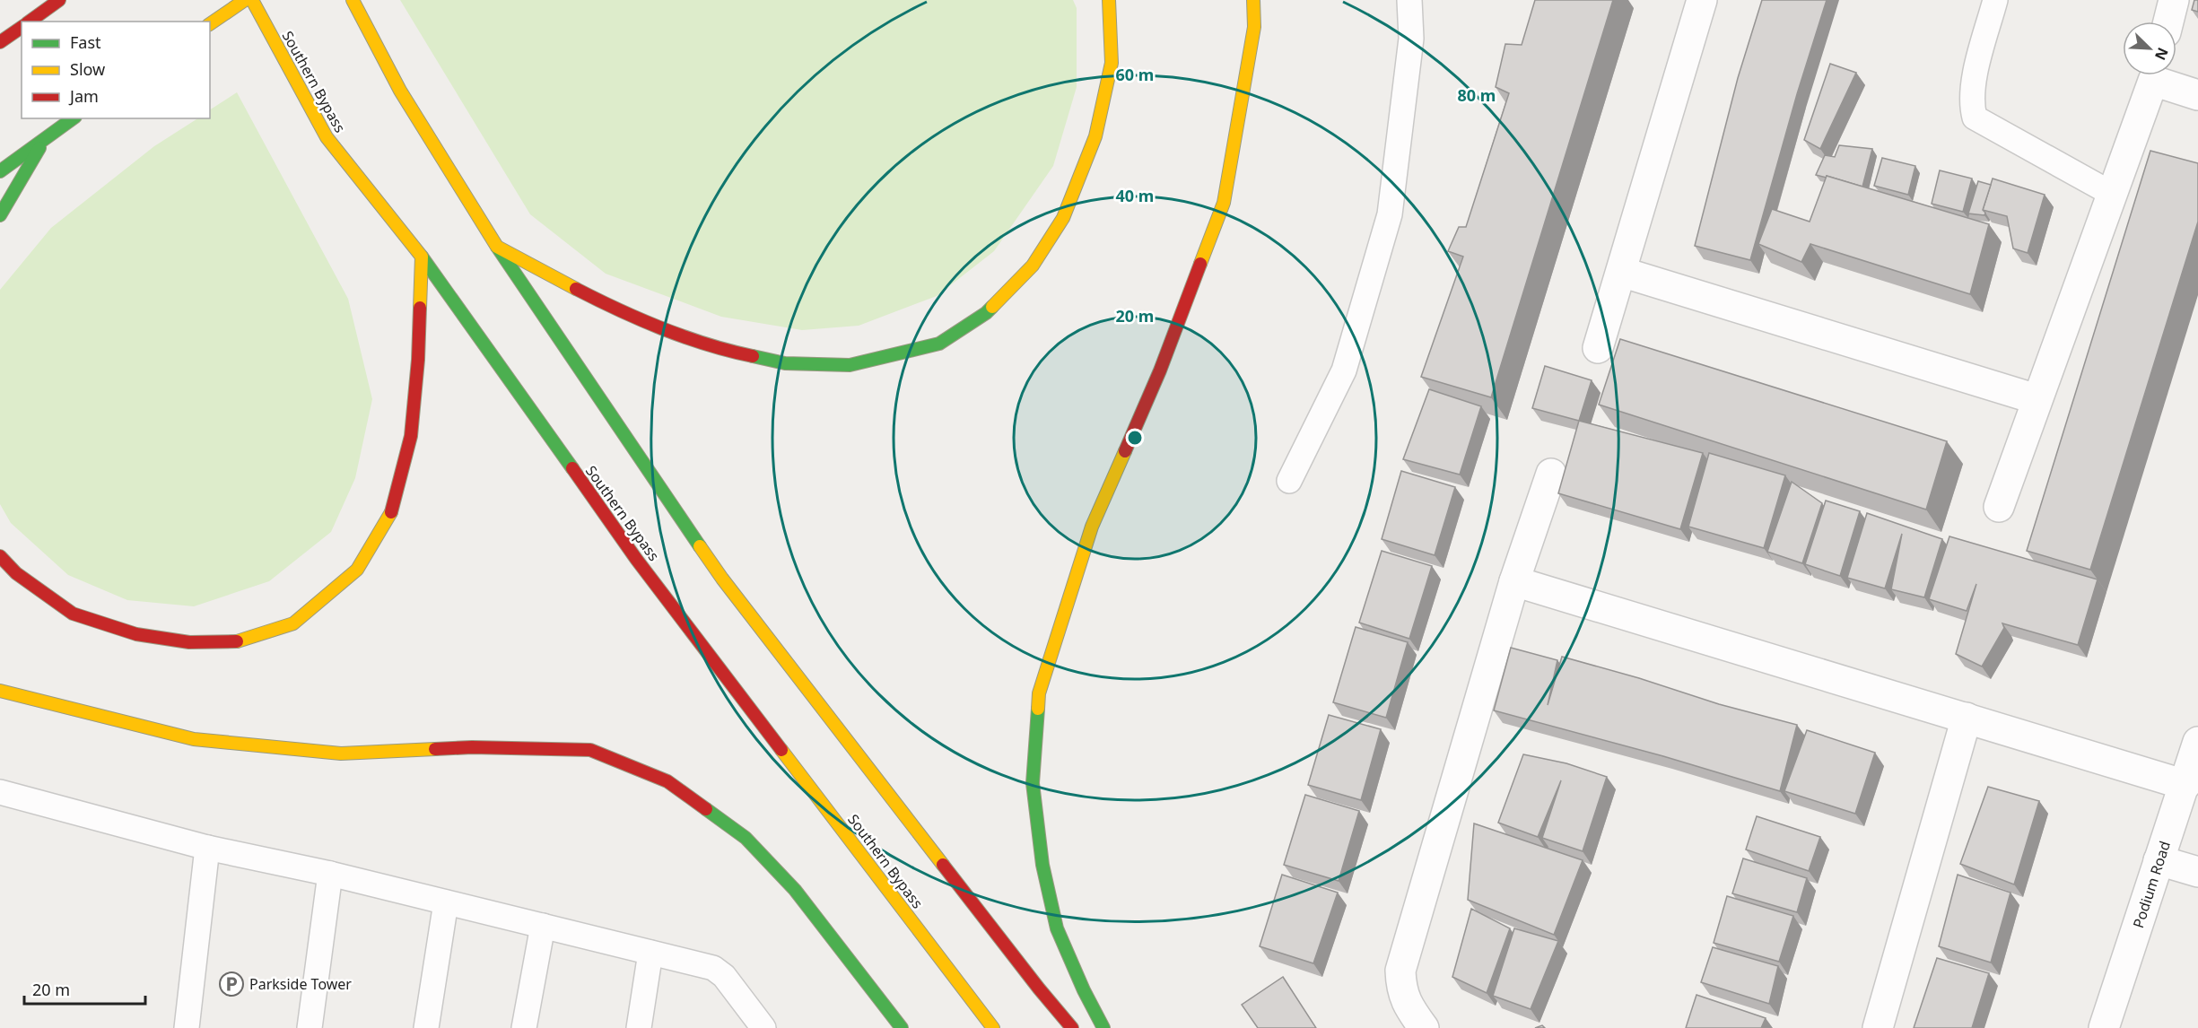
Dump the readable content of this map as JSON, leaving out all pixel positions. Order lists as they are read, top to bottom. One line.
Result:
{"streets":{"main road":["Southern Bypass"],"street":["Podium Road"]},"places":{"parking":["Parkside Tower"]},"legend":["Fast","Slow","Jam"],"scale_bar":"20 m","north":"bottom right","rings":["60 m","80 m","40 m","20 m"]}
